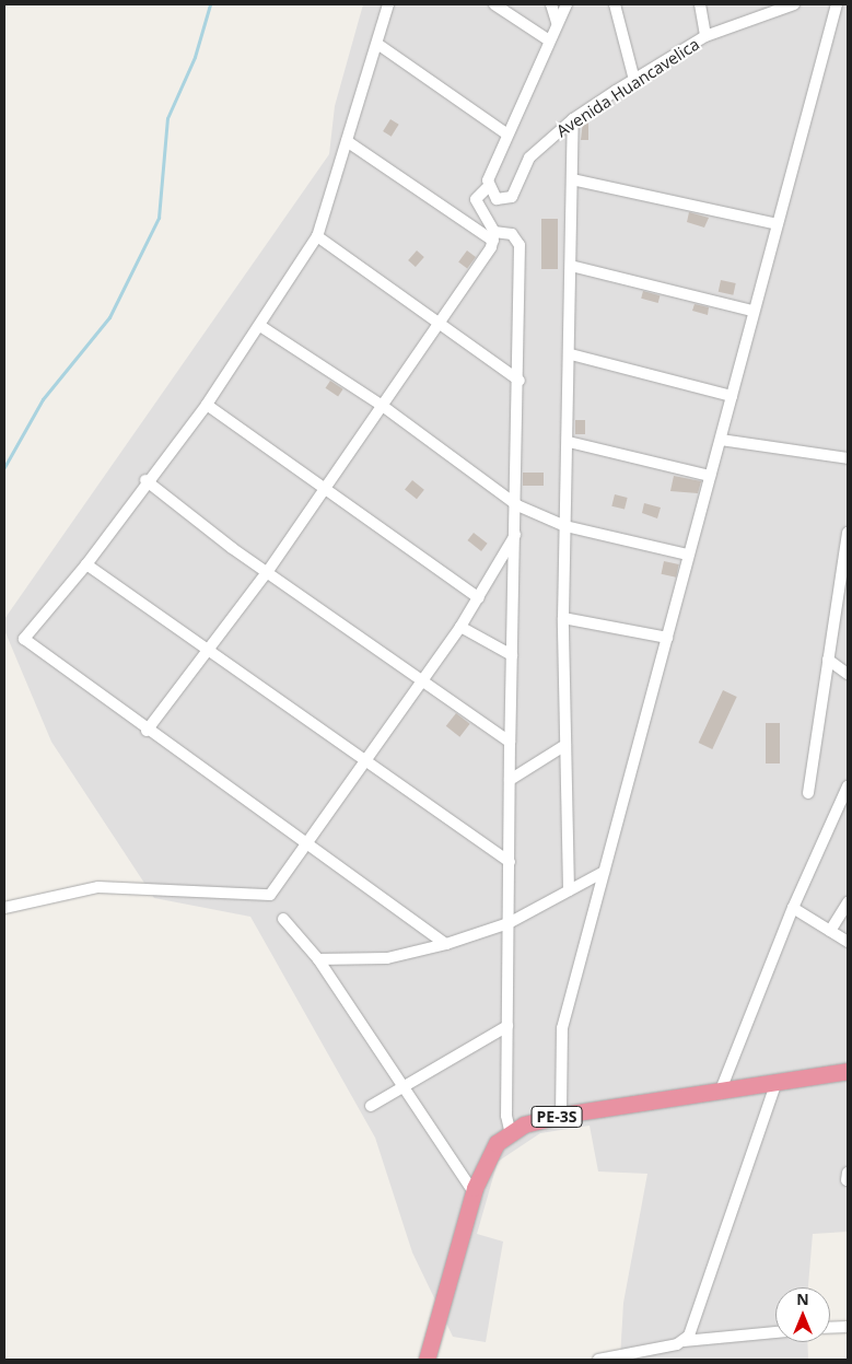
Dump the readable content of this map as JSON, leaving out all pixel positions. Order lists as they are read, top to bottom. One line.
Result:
{"streets":{"highway":["PE-3S"],"street":["Avenida Huancavelica"]},"north":"top"}
